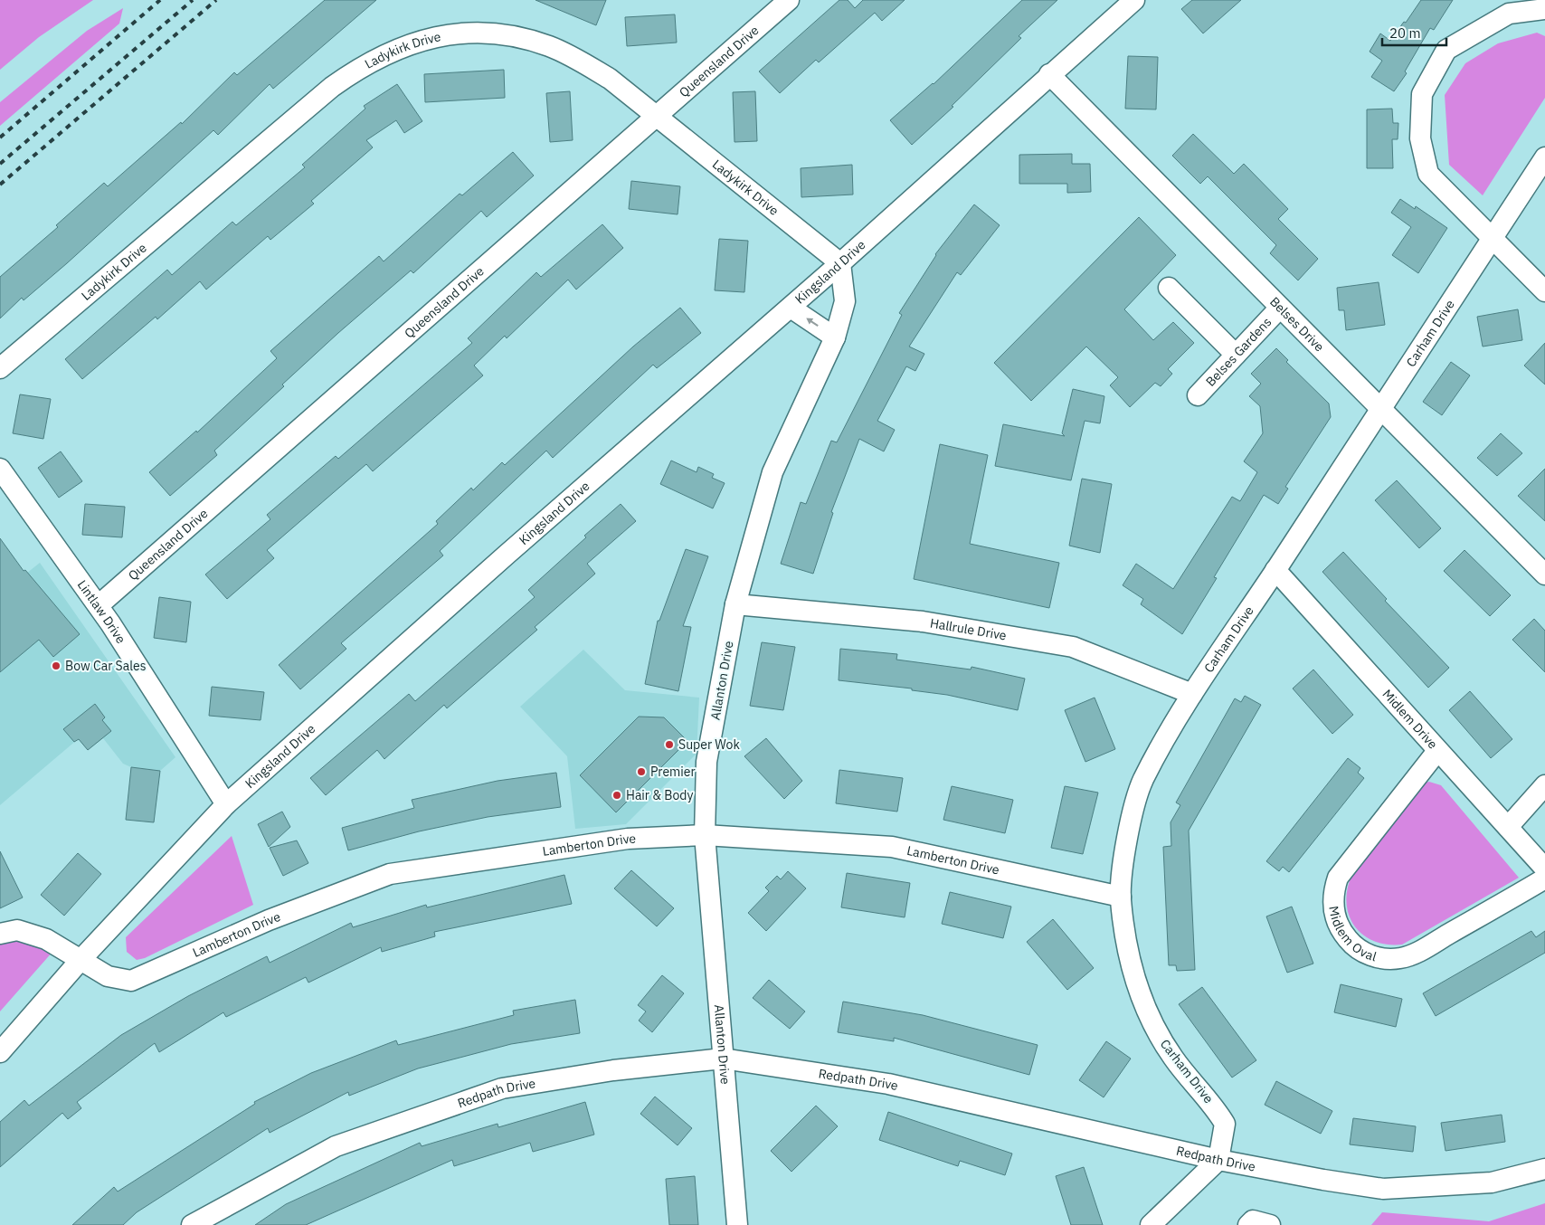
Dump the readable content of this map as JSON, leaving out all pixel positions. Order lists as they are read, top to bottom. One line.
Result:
{"streets":{"street":["Ladykirk Drive","Queensland Drive","Kingsland Drive","Belses Drive","Carham Drive","Belses Gardens","Lintlaw Drive","Hallrule Drive","Allanton Drive","Midlem Drive","Lamberton Drive","Midlem Oval","Redpath Drive"]},"crossings":[["Ladykirk Drive","Queensland Drive"],["Ladykirk Drive","Kingsland Drive"],["Ladykirk Drive","Allanton Drive"],["Queensland Drive","Lintlaw Drive"],["Kingsland Drive","Belses Drive"],["Kingsland Drive","Lintlaw Drive"],["Kingsland Drive","Allanton Drive"],["Kingsland Drive","Lamberton Drive"],["Belses Drive","Carham Drive"],["Belses Drive","Belses Gardens"],["Carham Drive","Hallrule Drive"],["Carham Drive","Midlem Drive"],["Carham Drive","Lamberton Drive"],["Carham Drive","Redpath Drive"],["Hallrule Drive","Allanton Drive"],["Allanton Drive","Lamberton Drive"],["Allanton Drive","Redpath Drive"],["Midlem Drive","Midlem Oval"]],"places":["Bow Car Sales","Super Wok","Premier","Hair & Body"],"scale_bar":"20 m"}
